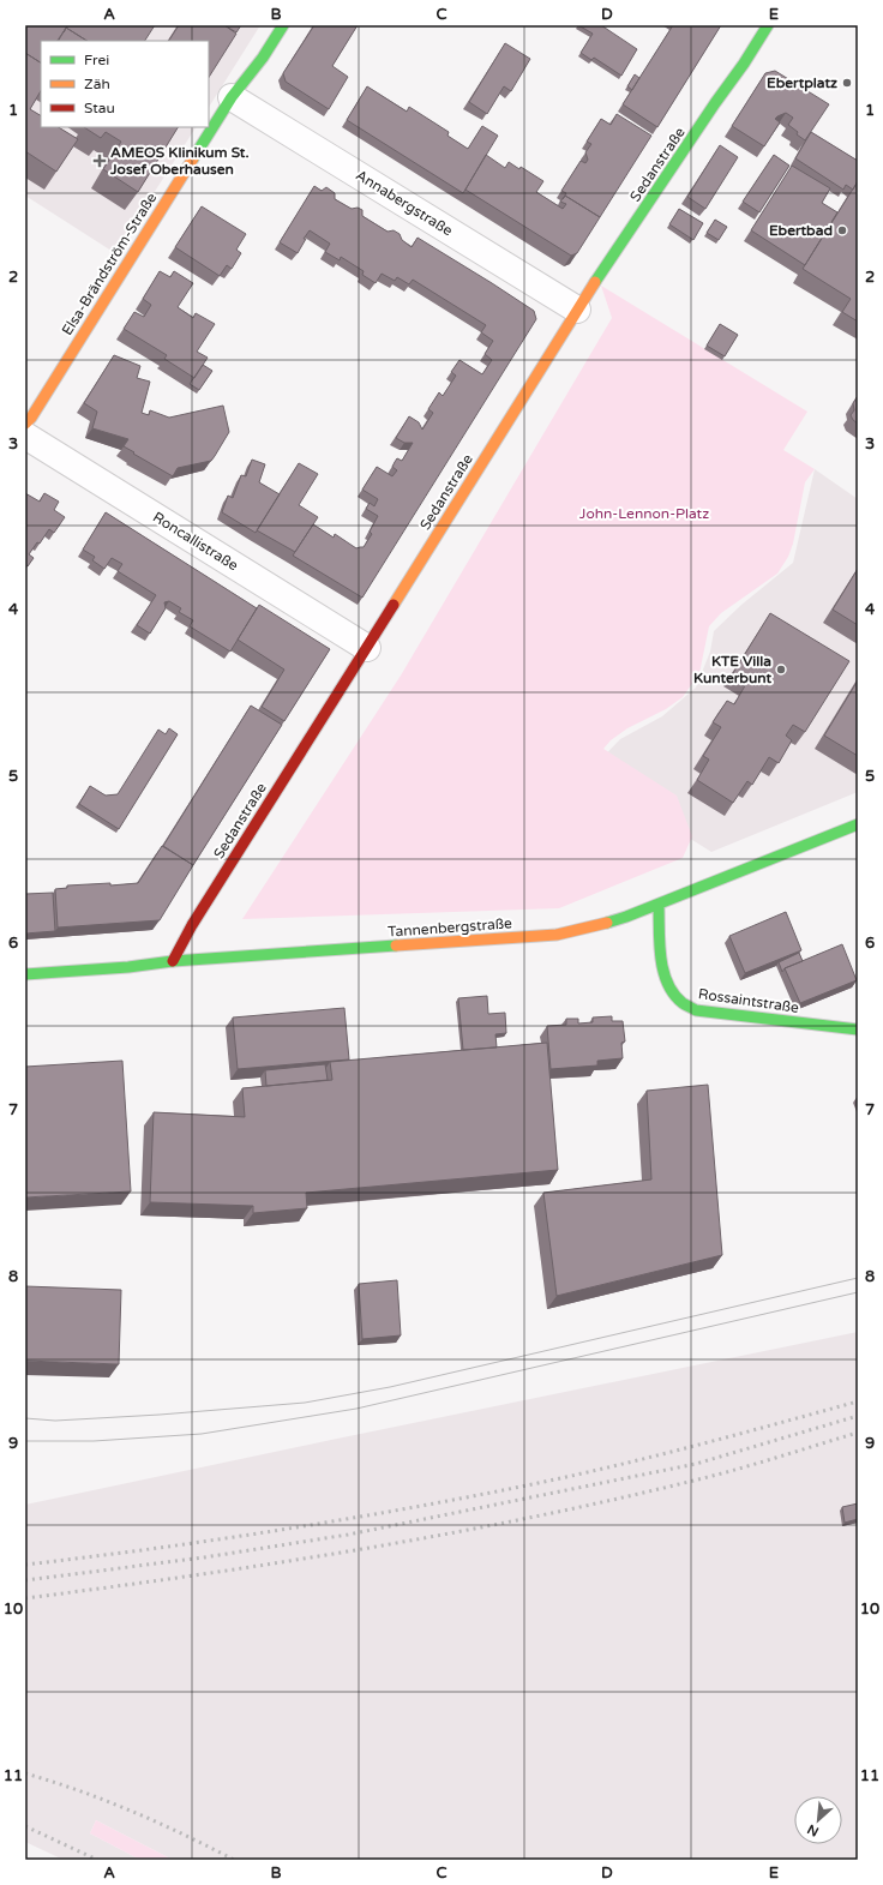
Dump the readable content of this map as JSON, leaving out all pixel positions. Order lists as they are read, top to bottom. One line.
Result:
{"streets":{"street":["Sedanstraße","Annabergstraße","Elsa-Brändström-Straße","Roncallistraße","Tannenbergstraße","Rossaintstraße"]},"crossings":[["Sedanstraße","Annabergstraße"],["Sedanstraße","Roncallistraße"],["Sedanstraße","Tannenbergstraße"],["Annabergstraße","Elsa-Brändström-Straße"],["Tannenbergstraße","Rossaintstraße"]],"parks":["John-Lennon-Platz"],"places":{"other":["Ebertplatz","Ebertbad","KTE Villa Kunterbunt"],"health":["AMEOS Klinikum St. Josef Oberhausen"]},"legend":["Frei","Zäh","Stau"],"north":"bottom left","grid":{"columns":["A","B","C","D","E"],"rows":["1","2","3","4","5","6","7","8","9","10","11"]}}
